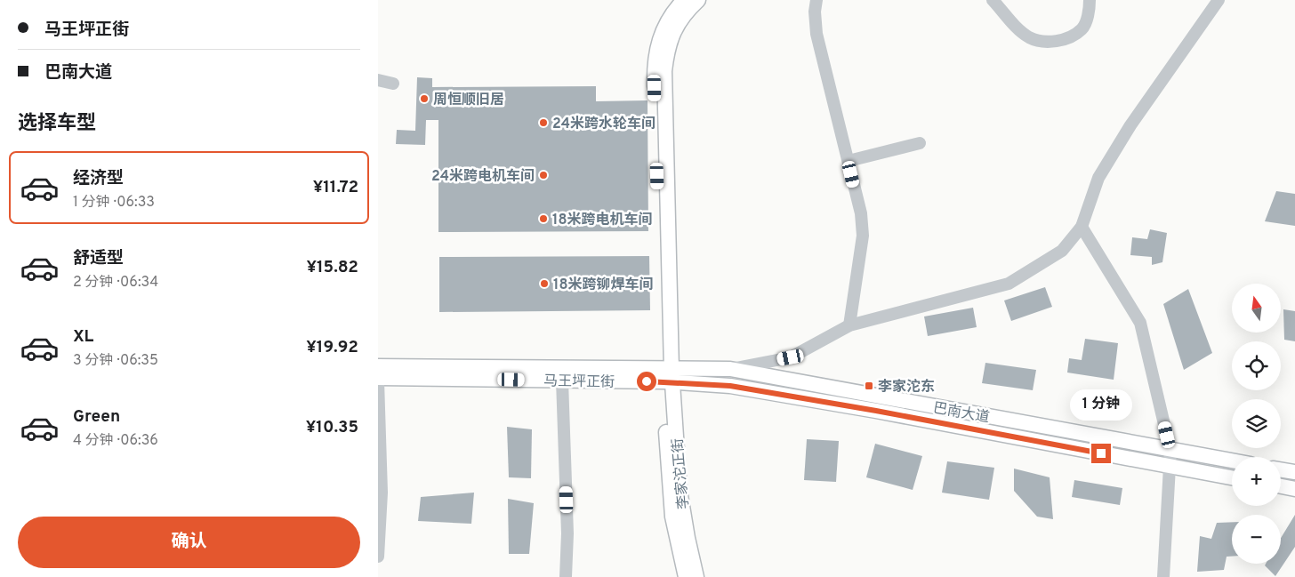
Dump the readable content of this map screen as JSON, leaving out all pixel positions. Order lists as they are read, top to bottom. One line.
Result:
{"streets":{"main road":["马王坪正街","巴南大道","李家沱正街"]},"crossings":[["马王坪正街","巴南大道"],["马王坪正街","李家沱正街"],["巴南大道","李家沱正街"]],"places":{"other":["周恒顺旧居","24米跨水轮车间","24米跨电机车间","18米跨电机车间","18米跨铆焊车间"],"transit":["李家沱东"]},"north":"top","page":{"banner":["马王坪正街","巴南大道"],"heading":"选择车型","list":[{"name":"经济型","note":"1 分钟 · 06:33","value":"¥11.72"},{"name":"舒适型","note":"2 分钟 · 06:34","value":"¥15.82"},{"name":"XL","note":"3 分钟 · 06:35","value":"¥19.92"},{"name":"Green","note":"4 分钟 · 06:36","value":"¥10.35"}],"map_buttons":["+","−"],"bubble":"1 分钟","buttons":"确认"}}
